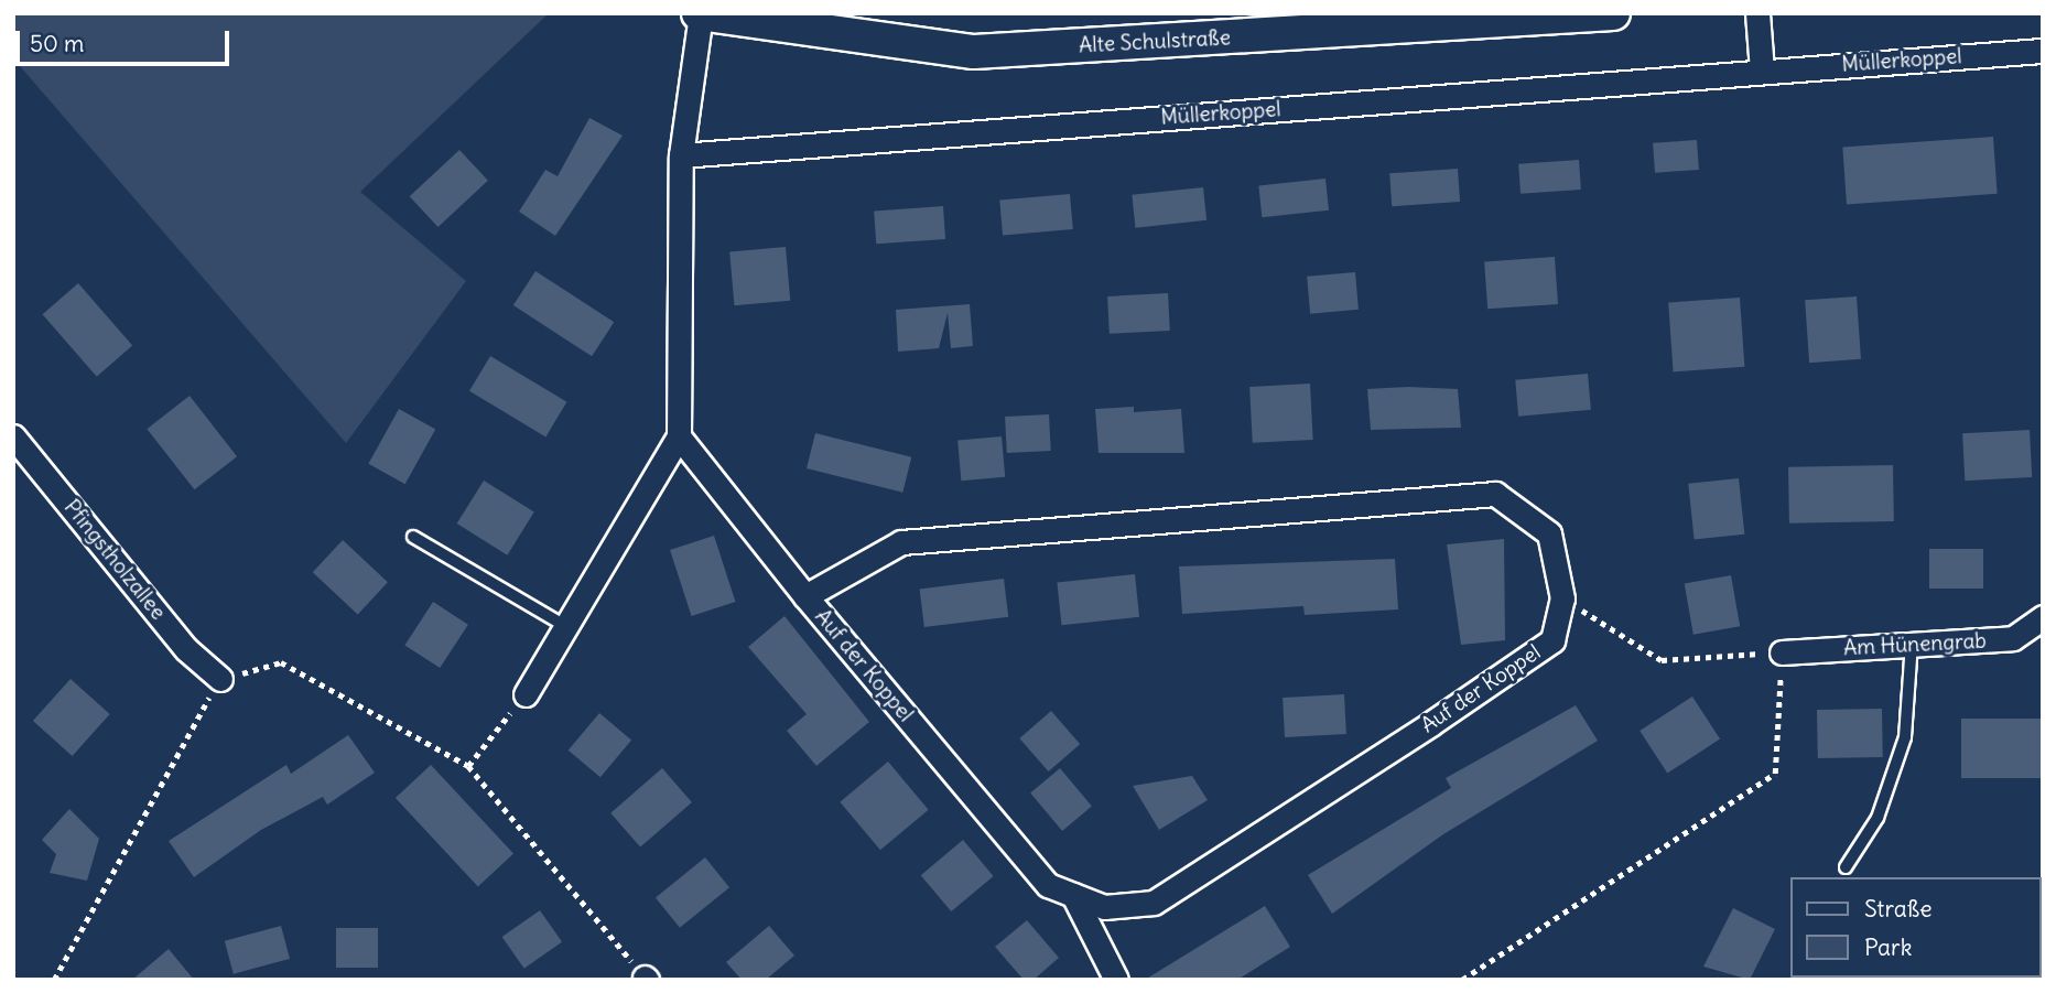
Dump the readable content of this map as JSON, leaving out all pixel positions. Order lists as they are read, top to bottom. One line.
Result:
{"streets":{"main road":["Alte Schulstraße"],"street":["Müllerkoppel","Pfingstholzallee","Am Hünengrab","Auf der Koppel"]},"legend":["Straße","Park"],"scale_bar":"50 m"}
